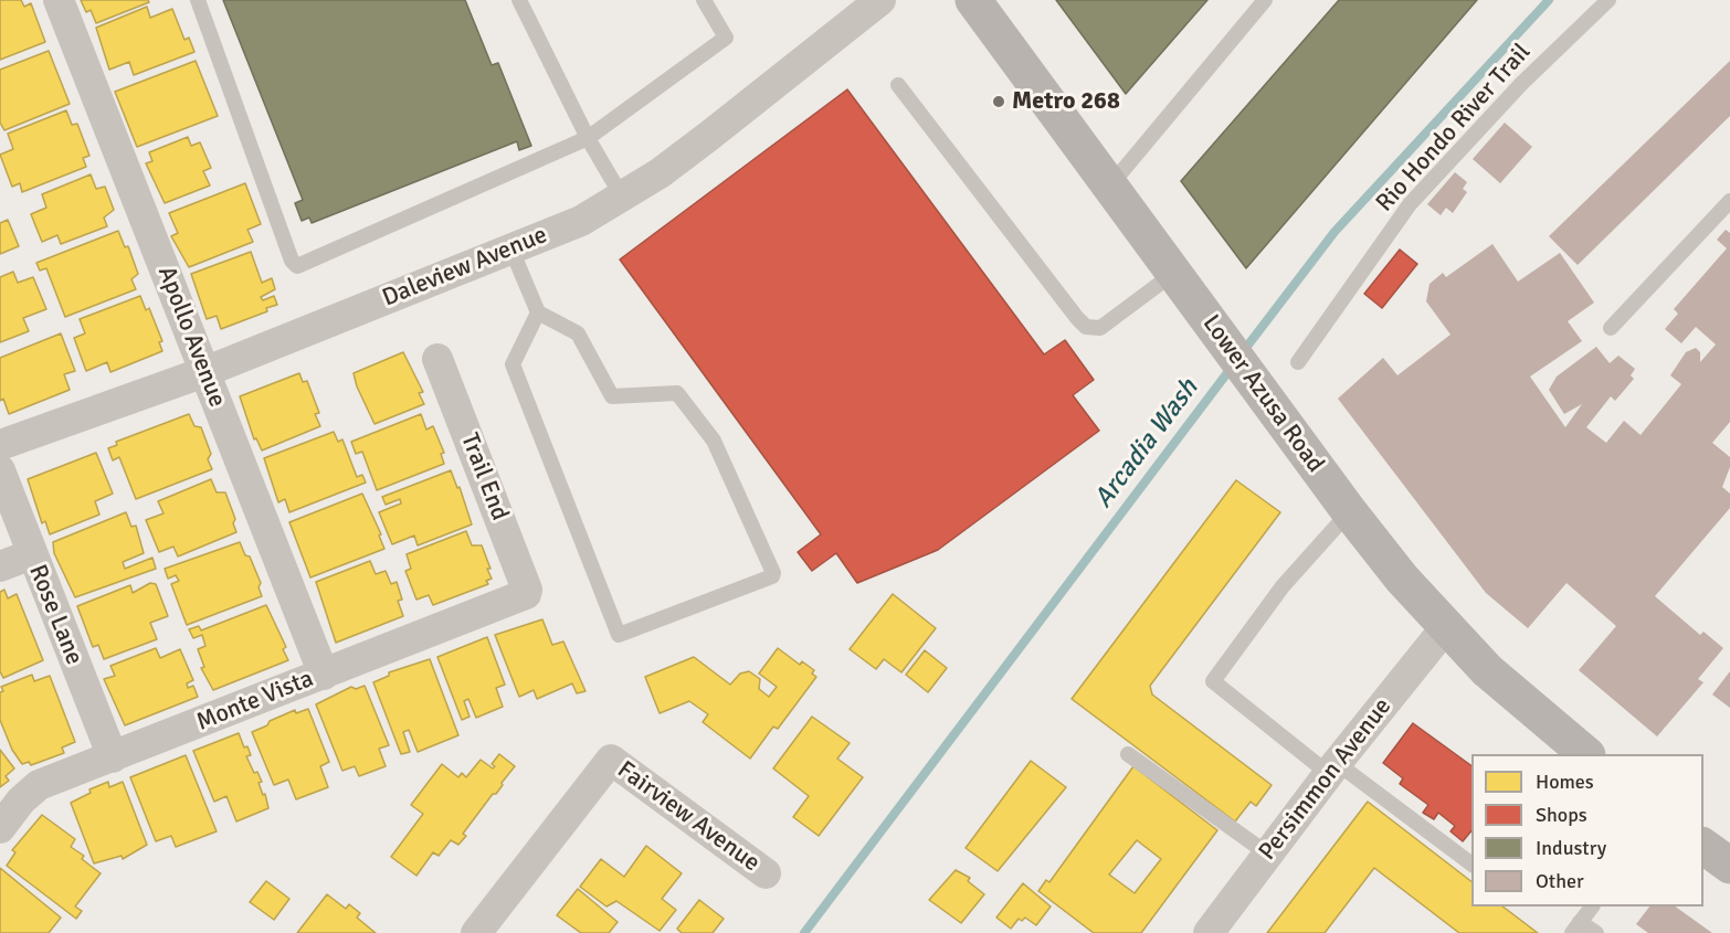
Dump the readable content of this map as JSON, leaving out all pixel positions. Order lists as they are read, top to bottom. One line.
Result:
{"streets":{"main road":["Lower Azusa Road"],"street":["Daleview Avenue","Apollo Avenue","Trail End","Rose Lane","Monte Vista","Persimmon Avenue","Fairview Avenue"],"lane":["Rio Hondo River Trail"]},"crossings":[["Daleview Avenue","Apollo Avenue"],["Apollo Avenue","Monte Vista"],["Lower Azusa Road","Persimmon Avenue"],["Trail End","Monte Vista"],["Rose Lane","Monte Vista"]],"water":["Arcadia Wash"],"places":["Metro 268"],"legend":["Homes","Shops","Industry","Other"]}
